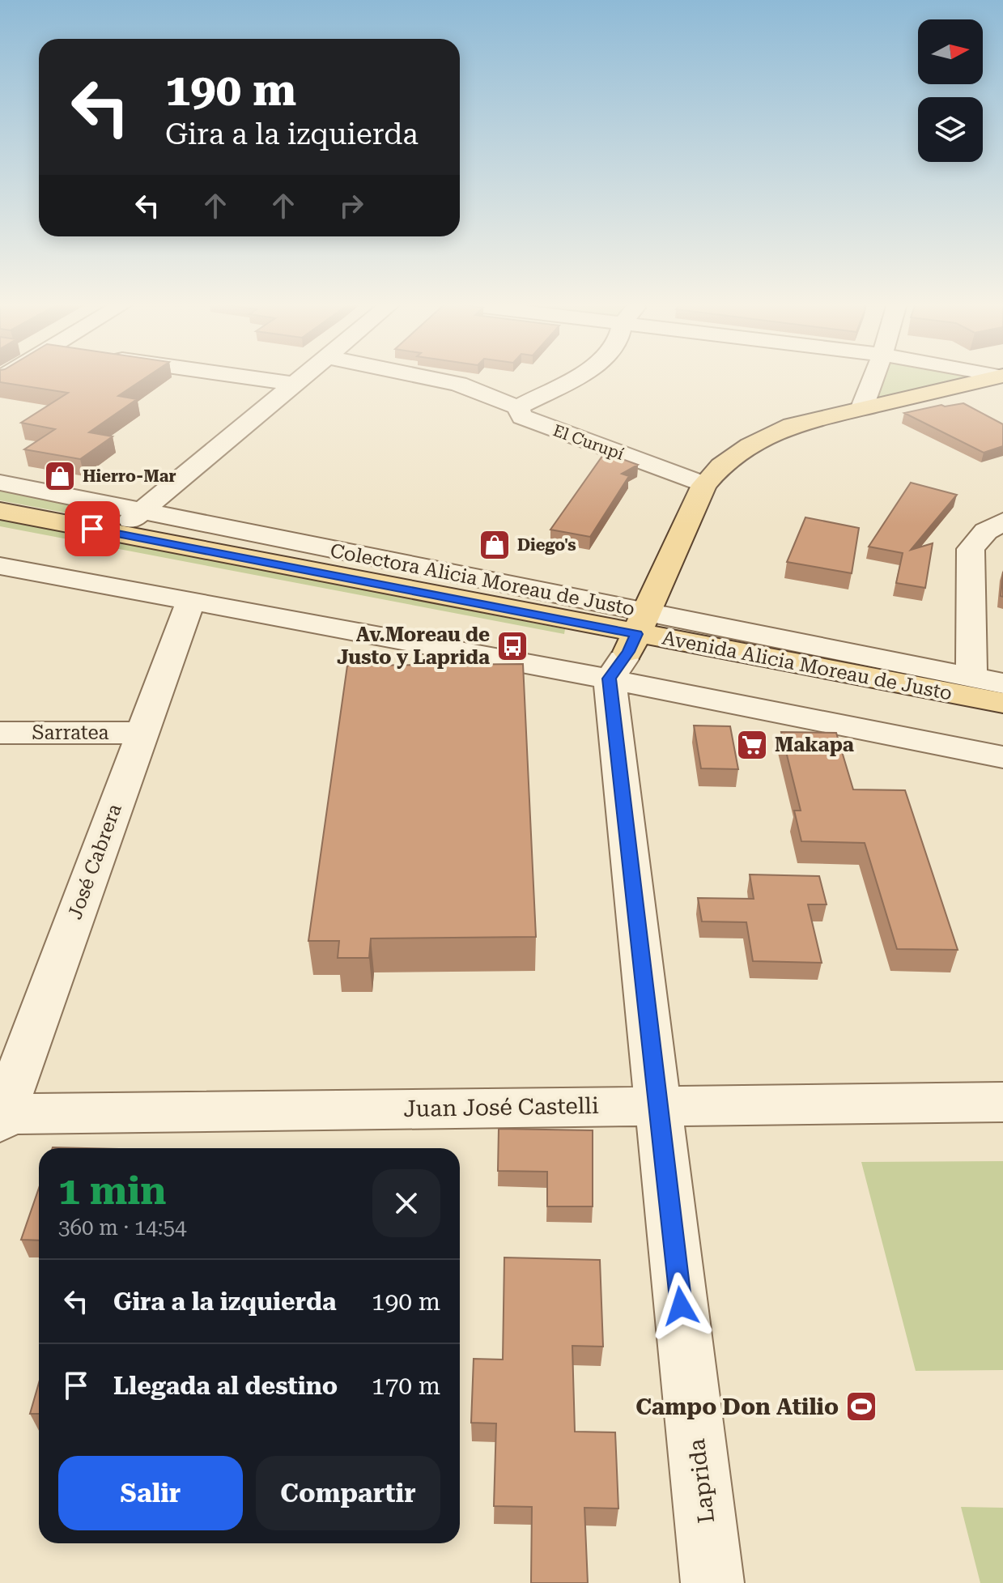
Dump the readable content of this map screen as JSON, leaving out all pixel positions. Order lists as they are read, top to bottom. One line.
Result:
{"streets":{"main road":["Avenida Alicia Moreau de Justo"],"street":["El Curupí","Colectora Alicia Moreau de Justo","Sarratea","José Cabrera","Juan José Castelli","Laprida"]},"crossings":[["Colectora Alicia Moreau de Justo","Avenida Alicia Moreau de Justo"],["Colectora Alicia Moreau de Justo","José Cabrera"],["Colectora Alicia Moreau de Justo","Laprida"],["Avenida Alicia Moreau de Justo","Laprida"],["Sarratea","José Cabrera"],["José Cabrera","Juan José Castelli"],["Juan José Castelli","Laprida"]],"places":{"shop":["Hierro-Mar","Diego's"],"bus stop":["Av.Moreau de Justo y Laprida"],"supermarket":["Makapa"],"sports":["Campo Don Atilio"]},"north":"right","page":{"turn":["190 m","Gira a la izquierda"],"heading":["1 min","360 m · 14:54"],"list":[{"name":"Gira a la izquierda","value":"190 m"},{"name":"Llegada al destino","value":"170 m"}],"buttons":["Salir","Compartir"]}}
